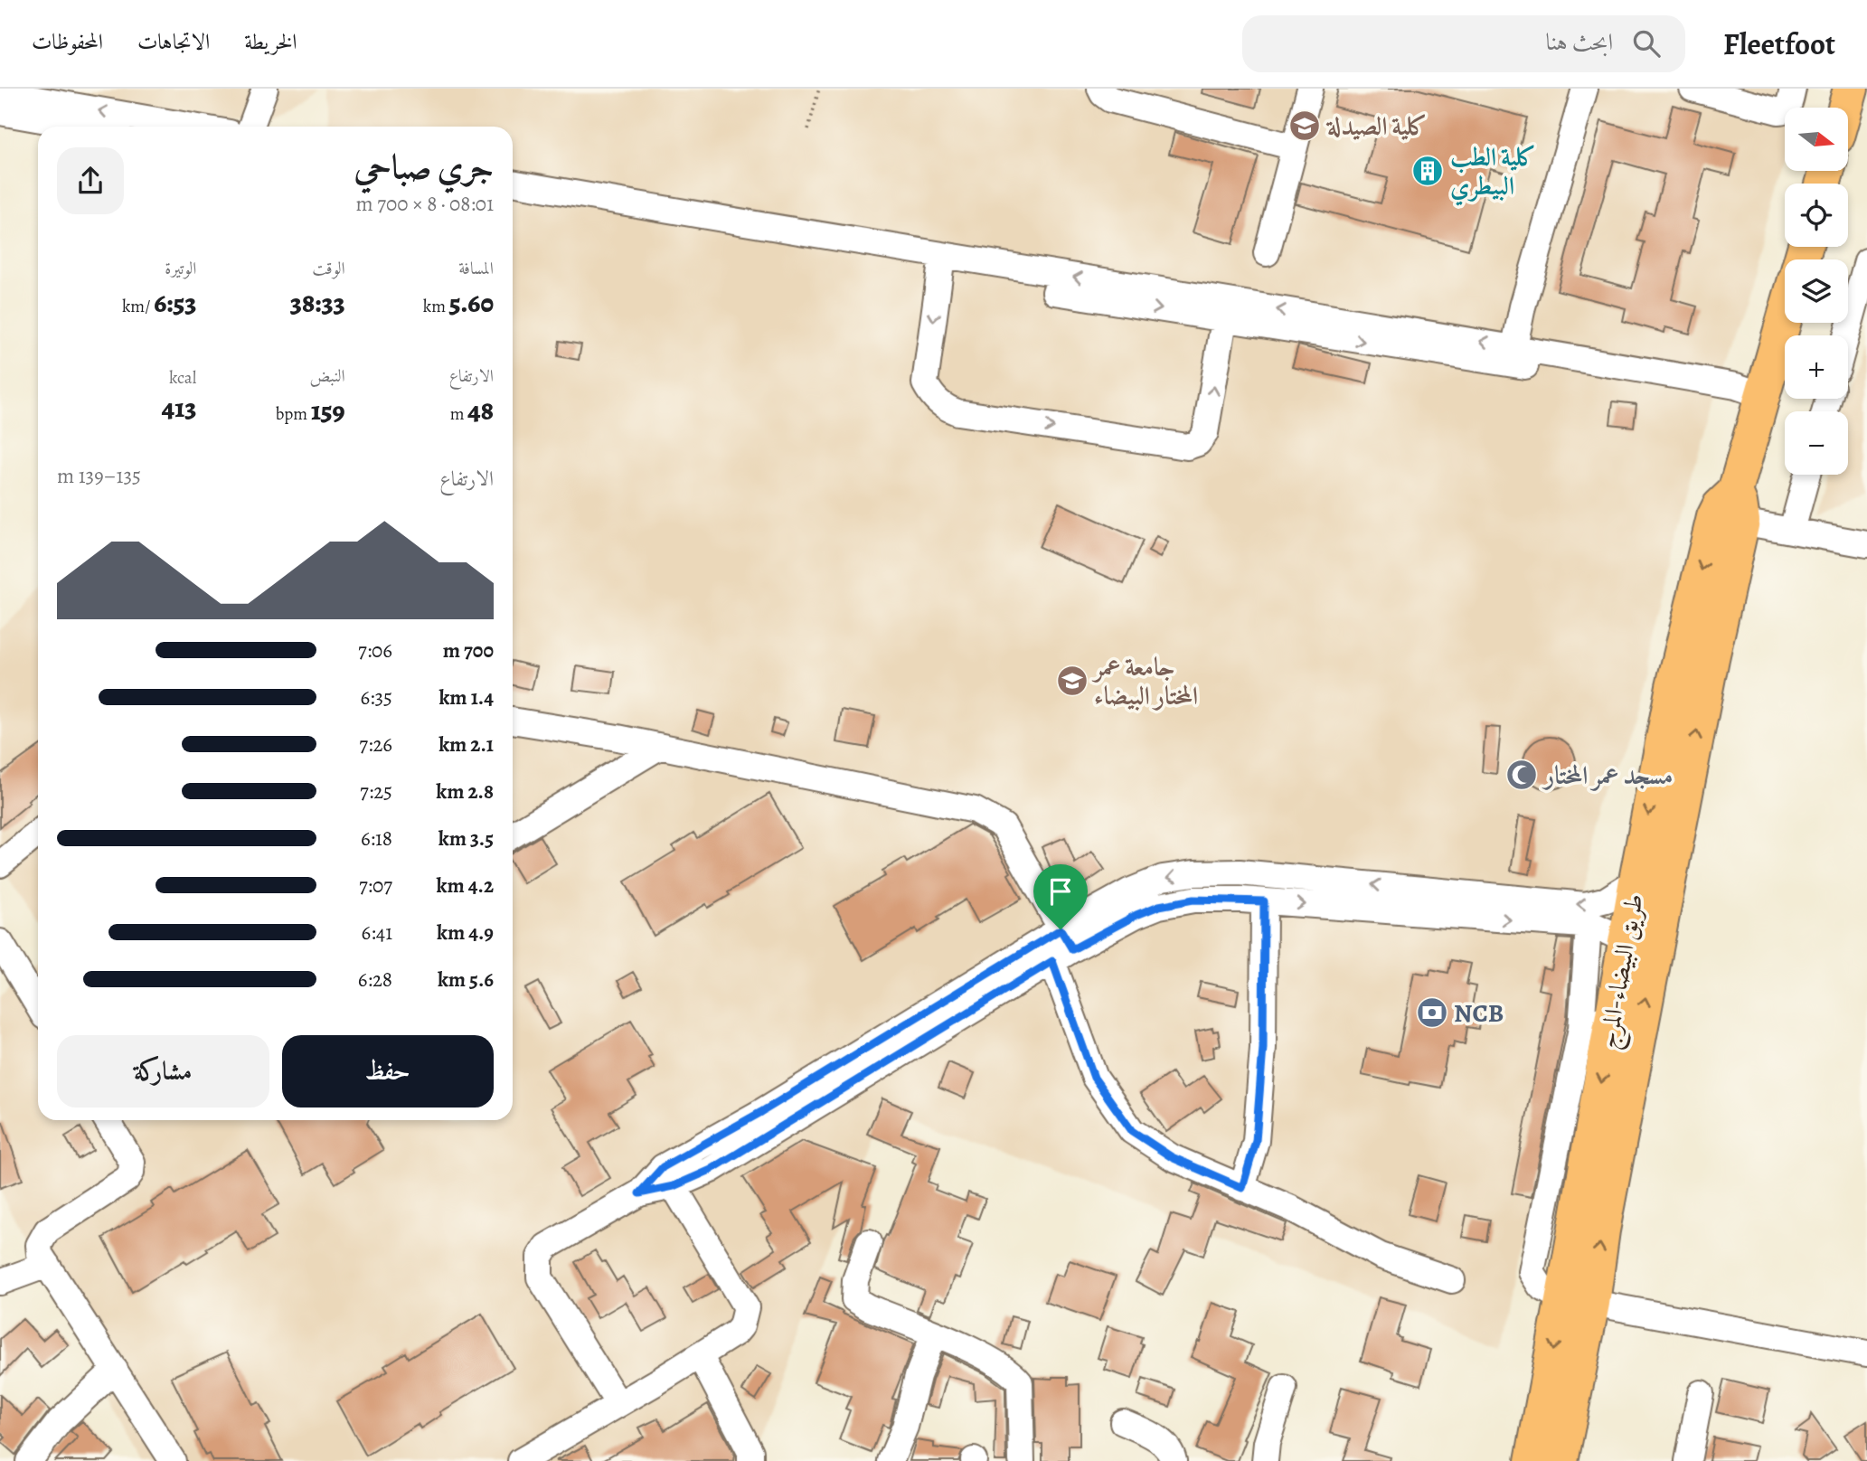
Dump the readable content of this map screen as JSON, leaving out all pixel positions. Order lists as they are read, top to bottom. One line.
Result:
{"streets":{"highway":["طريق البيضاء-المرج"]},"places":{"school or university":["كلية الصيدلة","جامعة عمر المختار البيضاء"],"building":["كلية الطب البيطري"],"mosque":["مسجد عمر المختار"],"bank":["NCB"]},"north":"right","page":{"header":"Fleetfoot","search":"ابحث هنا","nav":["الخريطة","الاتجاهات","المحفوظات"],"map_buttons":["+","−"],"heading":["جري صباحي","08:01 · 8 × 700 m"],"stats":[["المسافة","5.60 km"],["الوقت","38:33"],["الوتيرة","6:53 /km"],["الارتفاع","48 m"],["النبض","159 bpm"],["kcal","413"]],"chart":["الارتفاع","135–139 m"],"list":[{"name":"700 m","note":"7:06"},{"name":"1.4 km","note":"6:35"},{"name":"2.1 km","note":"7:26"},{"name":"2.8 km","note":"7:25"},{"name":"3.5 km","note":"6:18"},{"name":"4.2 km","note":"7:07"},{"name":"4.9 km","note":"6:41"},{"name":"5.6 km","note":"6:28"}],"buttons":["حفظ","مشاركة"]}}
